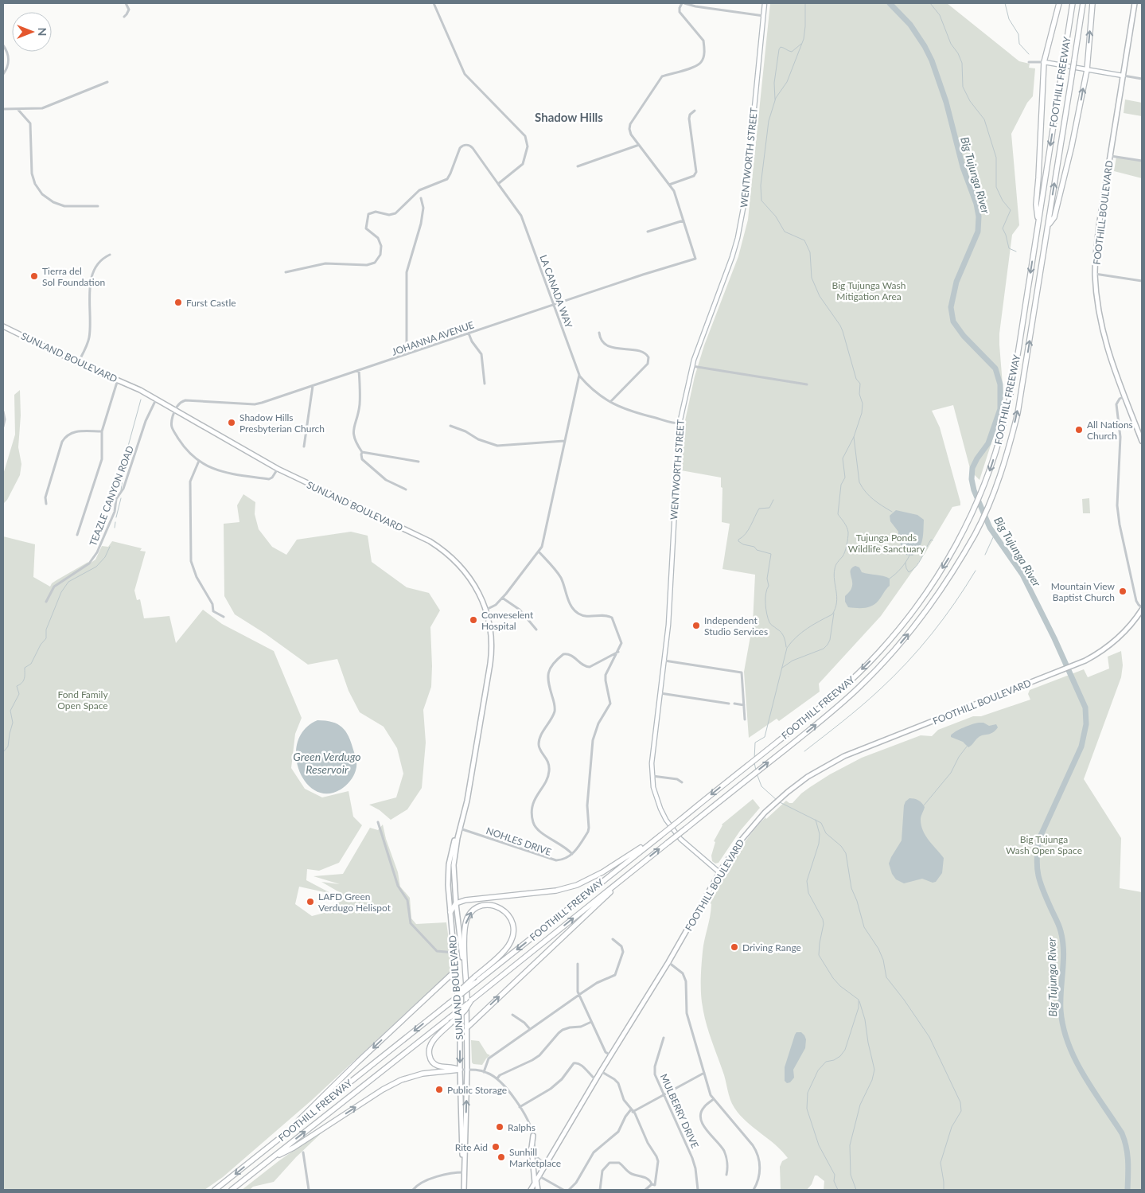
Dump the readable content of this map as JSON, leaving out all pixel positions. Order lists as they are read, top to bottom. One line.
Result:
{"streets":{"highway":["FOOTHILL FREEWAY"],"main road":["WENTWORTH STREET","FOOTHILL BOULEVARD","SUNLAND BOULEVARD"],"street":["LA CANADA WAY","JOHANNA AVENUE","TEAZLE CANYON ROAD","NOHLES DRIVE","MULBERRY DRIVE"]},"crossings":[["FOOTHILL FREEWAY","SUNLAND BOULEVARD"],["WENTWORTH STREET","FOOTHILL BOULEVARD"],["LA CANADA WAY","JOHANNA AVENUE"],["JOHANNA AVENUE","SUNLAND BOULEVARD"],["SUNLAND BOULEVARD","TEAZLE CANYON ROAD"],["SUNLAND BOULEVARD","NOHLES DRIVE"]],"districts":["Shadow Hills"],"water":["Big Tujunga River","Green Verdugo Reservoir"],"parks":["Big Tujunga Wash Mitigation Area","Tujunga Ponds Wildlife Sanctuary","Fond Family Open Space","Big Tujunga Wash Open Space"],"places":["Tierra del Sol Foundation","Furst Castle","Shadow Hills Presbyterian Church","All Nations Church","Mountain View Baptist Church","Conveselent Hospital","Independent Studio Services","LAFD Green Verdugo Helispot","Driving Range","Public Storage","Ralphs","Rite Aid","Sunhill Marketplace"],"north":"right"}
